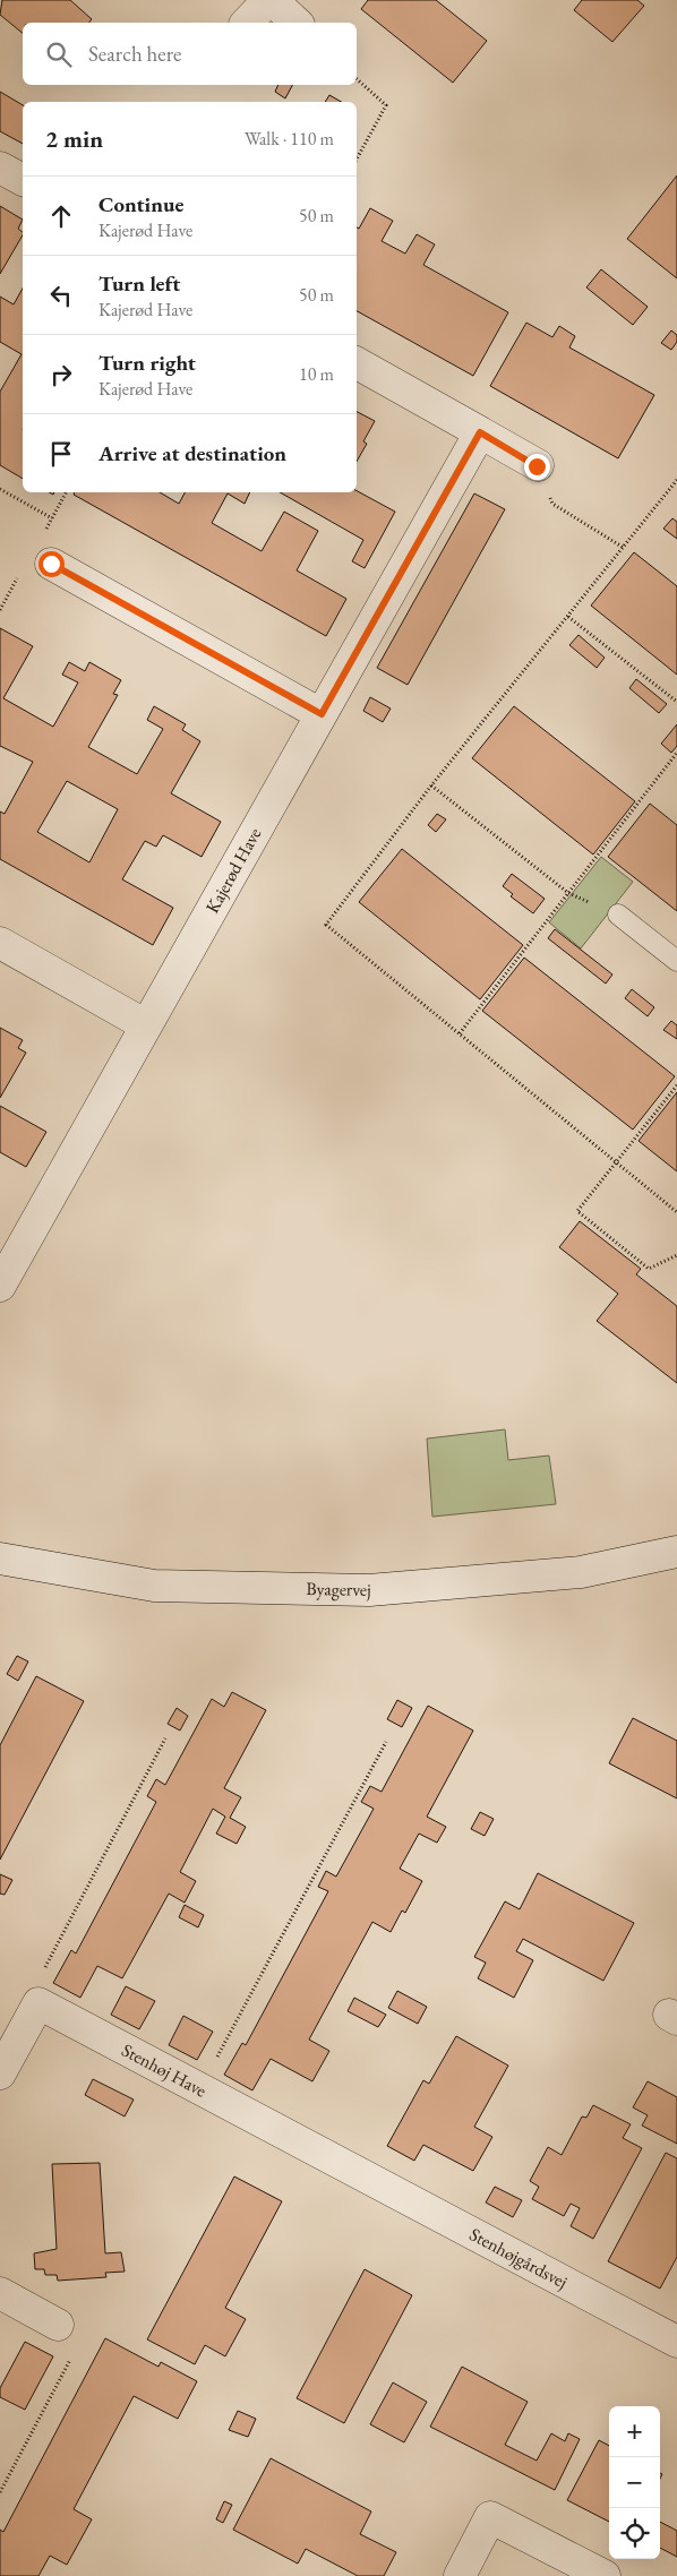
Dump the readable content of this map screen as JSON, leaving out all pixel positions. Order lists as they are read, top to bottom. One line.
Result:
{"streets":{"street":["Kajerød Have","Byagervej","Stenhøj Have","Stenhøjgårdsvej"]},"crossings":[["Stenhøj Have","Stenhøjgårdsvej"]],"page":{"search":"Search here","heading":["2 min","Walk · 110 m"],"list":[["Continue","Kajerød Have","50 m"],["Turn left","Kajerød Have","50 m"],["Turn right","Kajerød Have","10 m"],"Arrive at destination"],"map_buttons":["+","−"]}}
